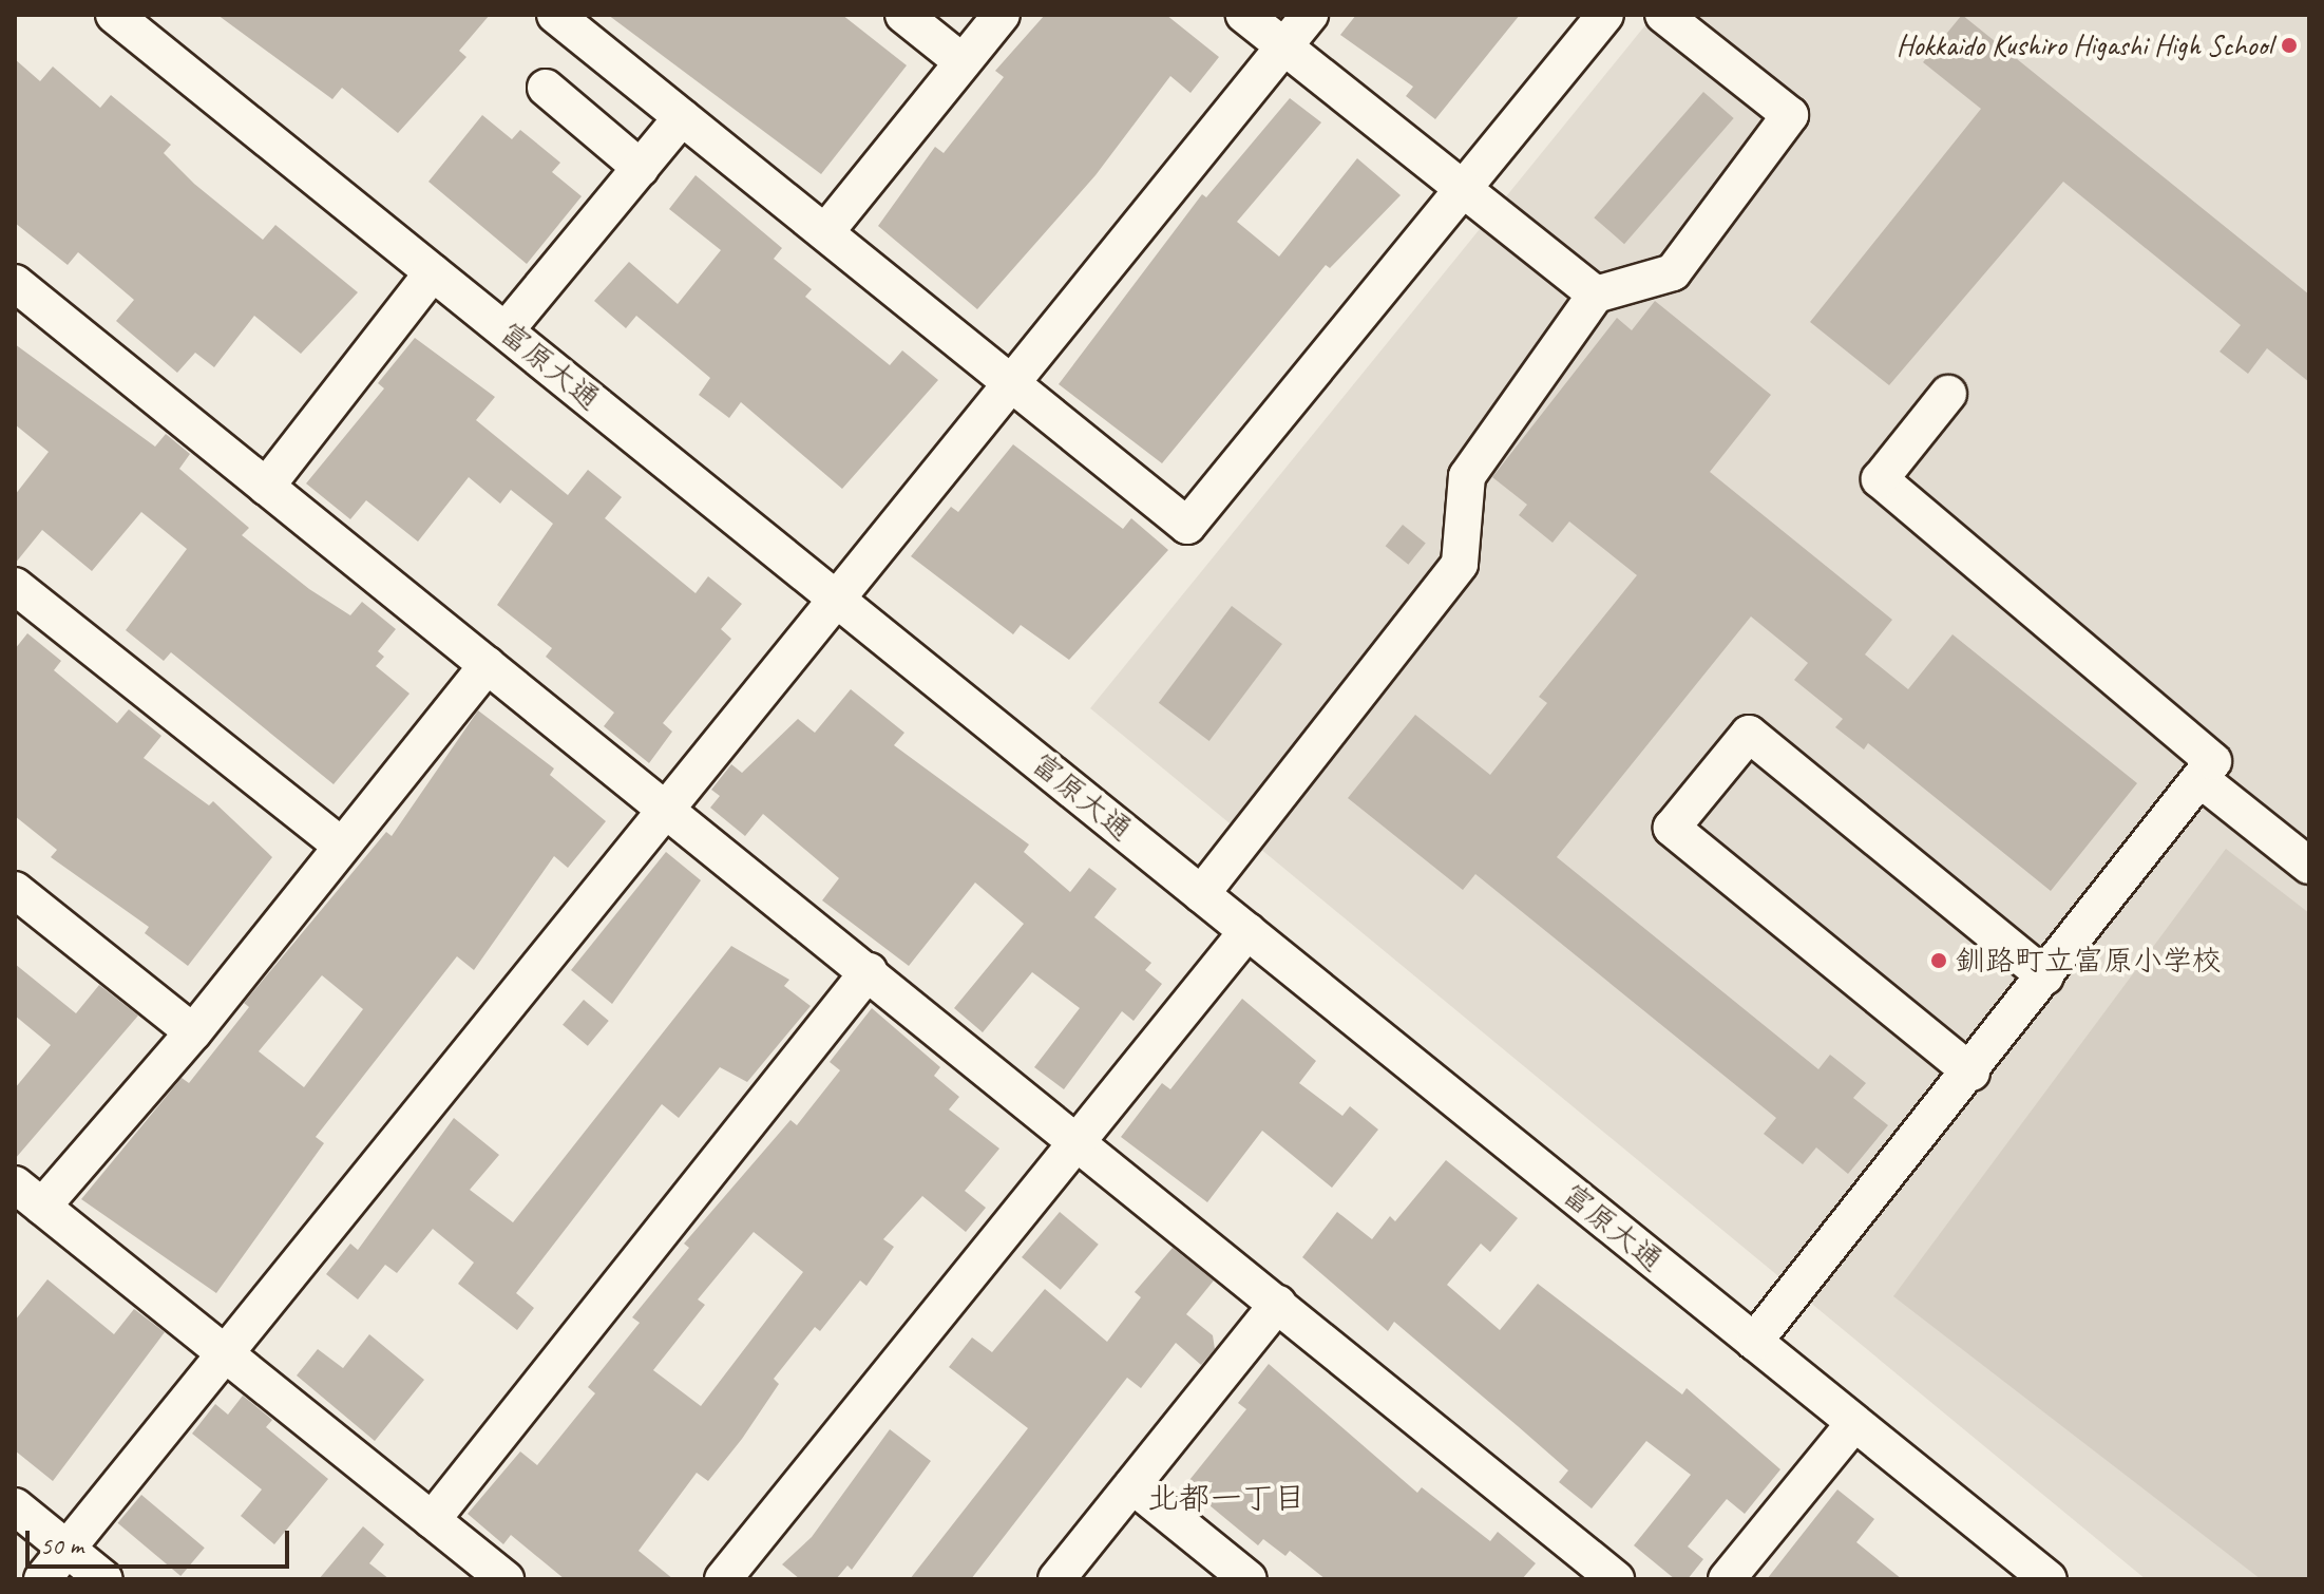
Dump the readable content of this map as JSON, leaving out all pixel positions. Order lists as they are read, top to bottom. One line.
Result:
{"streets":{"street":["富原大通"]},"districts":["北都一丁目"],"places":["Hokkaido Kushiro Higashi High School","釧路町立富原小学校"],"scale_bar":"50 m"}
